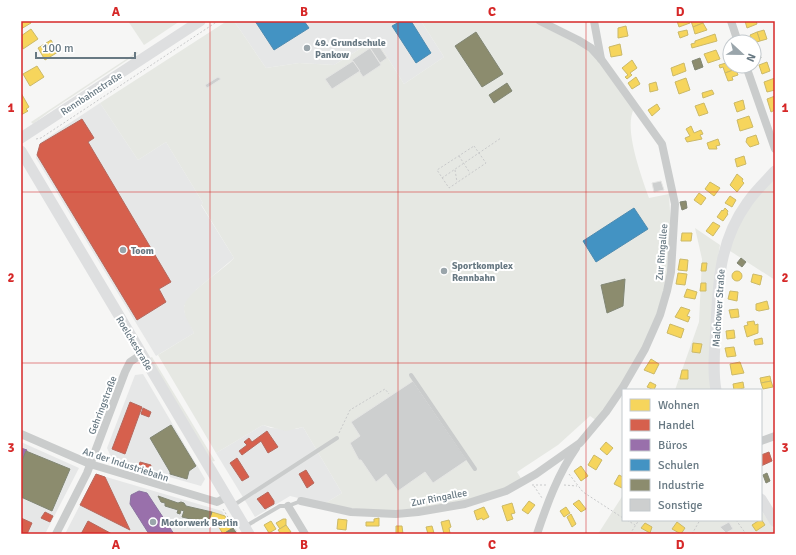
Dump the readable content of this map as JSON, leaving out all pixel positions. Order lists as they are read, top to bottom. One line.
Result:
{"streets":{"main road":["Rennbahnstraße","Malchower Straße","Roelckestraße"],"street":["Zur Ringallee","Gehringstraße","An der Industriebahn"]},"crossings":[["Zur Ringallee","Roelckestraße"],["Roelckestraße","Gehringstraße"],["Roelckestraße","An der Industriebahn"],["Gehringstraße","An der Industriebahn"]],"places":["49. Grundschule Pankow","Toom","Sportkomplex Rennbahn","Motorwerk Berlin"],"legend":["Wohnen","Handel","Büros","Schulen","Industrie","Sonstige"],"scale_bar":"100 m","north":"right","grid":{"columns":["A","B","C","D"],"rows":["1","2","3"]}}
